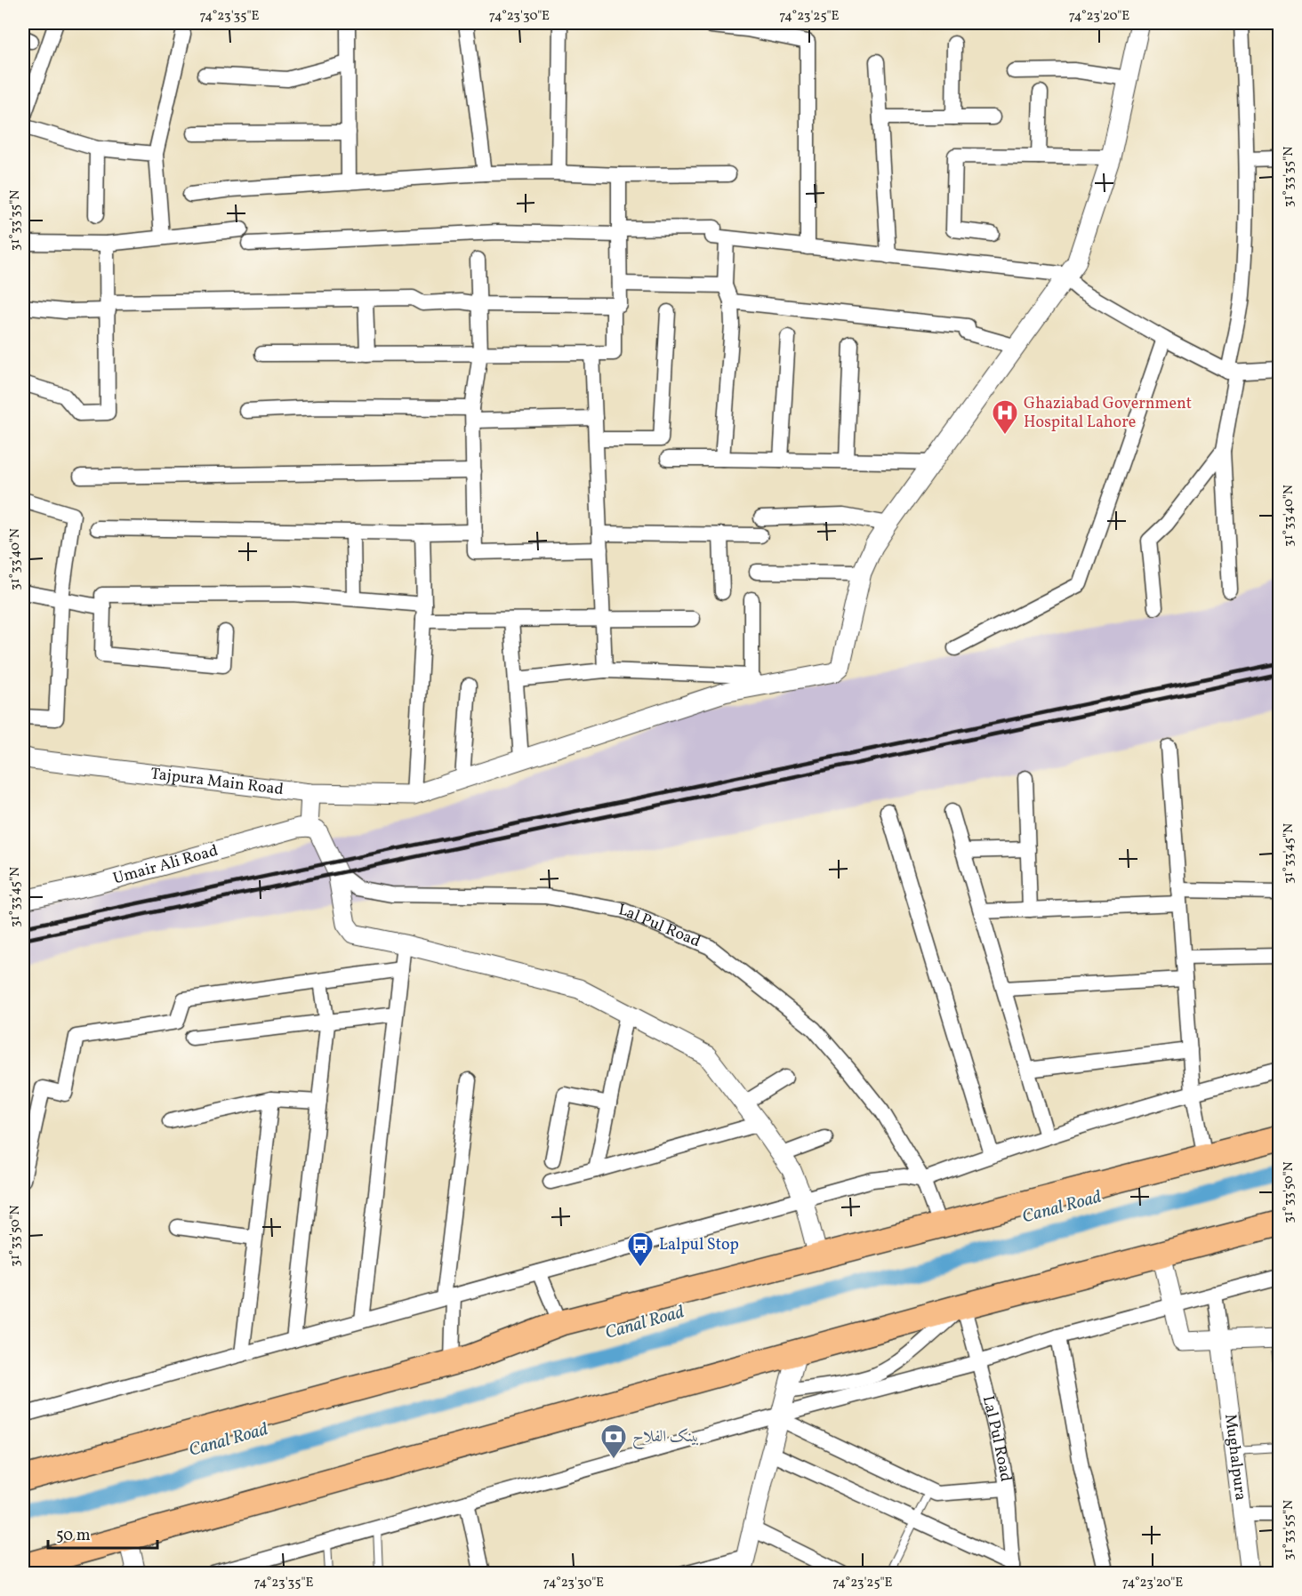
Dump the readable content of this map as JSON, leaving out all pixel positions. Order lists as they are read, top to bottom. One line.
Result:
{"streets":{"street":["Tajpura Main Road","Umair Ali Road","Lal Pul Road","Mughalpura"]},"crossings":[["Umair Ali Road","Lal Pul Road"]],"water":["Canal Road"],"places":{"hospital":["Ghaziabad Government Hospital Lahore"],"bus stop":["Lalpul Stop"],"bank":["بینک الفلاح"]},"scale_bar":"50 m","coordinates":["74°23'35\"E","74°23'30\"E","74°23'25\"E","74°23'20\"E","31°33'35\"N","31°33'40\"N","31°33'45\"N","31°33'50\"N","31°33'55\"N"]}
